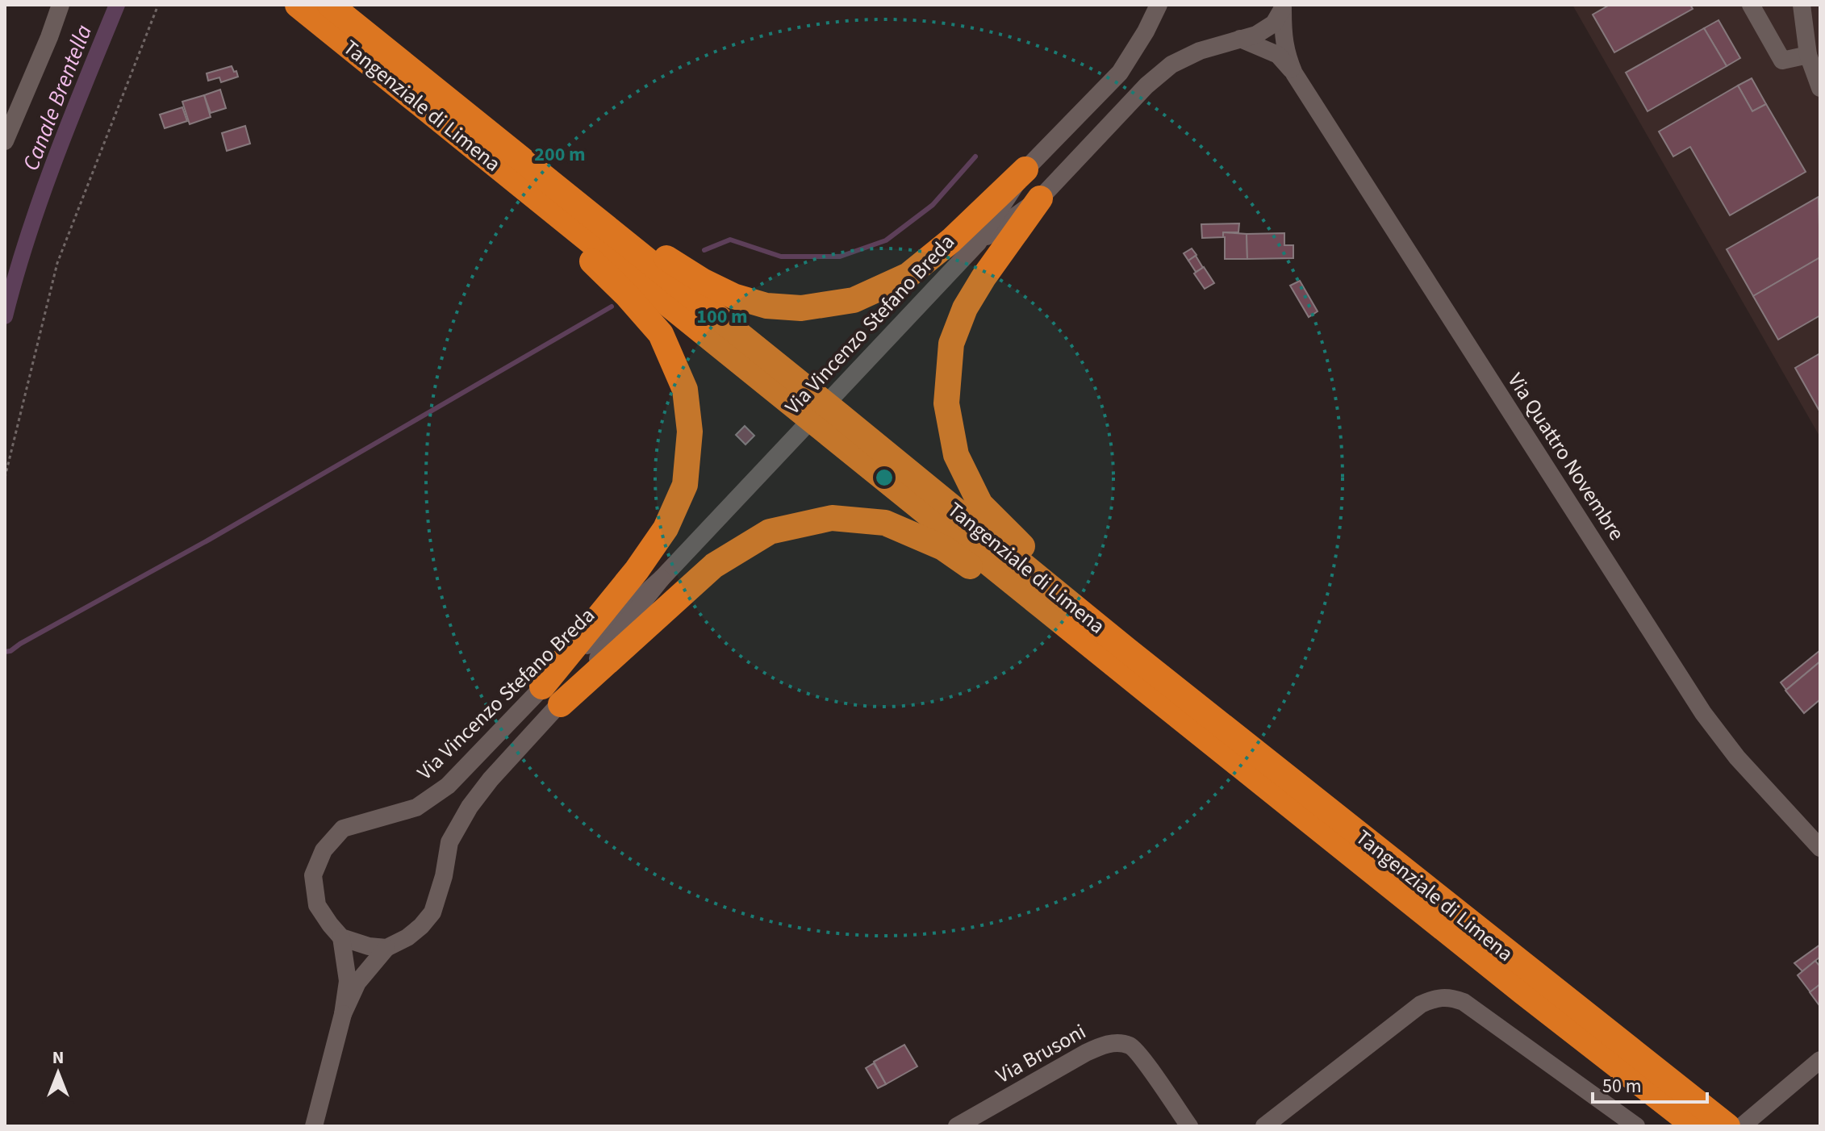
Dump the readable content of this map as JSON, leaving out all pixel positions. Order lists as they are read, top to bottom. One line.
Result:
{"streets":{"highway":["Tangenziale di Limena"],"street":["Via Vincenzo Stefano Breda","Via Quattro Novembre","Via Brusoni"]},"crossings":[["Via Vincenzo Stefano Breda","Via Quattro Novembre"]],"water":["Canale Brentella"],"scale_bar":"50 m","north":"top","rings":["200 m","100 m"]}
